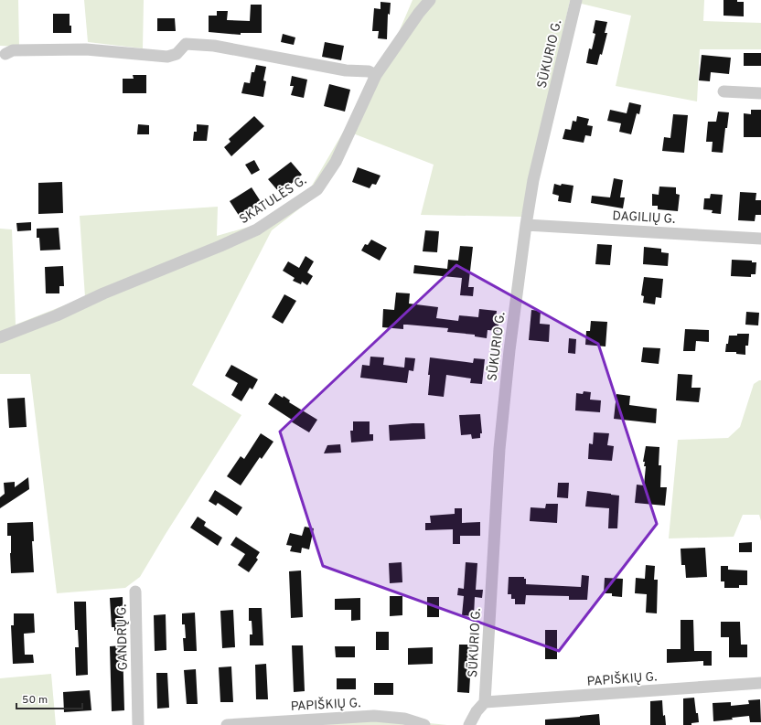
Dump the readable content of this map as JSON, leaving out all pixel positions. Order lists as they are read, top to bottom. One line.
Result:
{"streets":{"street":["SŪKURIO G.","SKATULĖS G.","DAGILIŲ G.","GANDRŲ G.","PAPIŠKIŲ G."]},"crossings":[["SŪKURIO G.","DAGILIŲ G."],["SŪKURIO G.","PAPIŠKIŲ G."]],"scale_bar":"50 m"}
